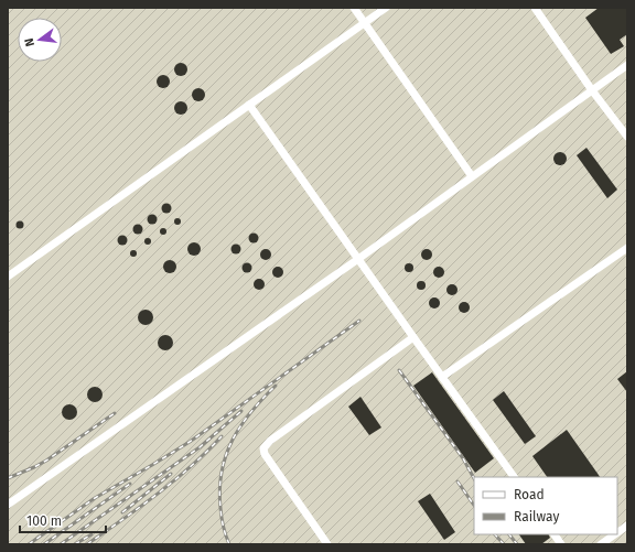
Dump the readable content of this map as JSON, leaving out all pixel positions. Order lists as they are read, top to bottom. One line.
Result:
{"legend":["Road","Railway"],"scale_bar":"100 m","north":"left"}
